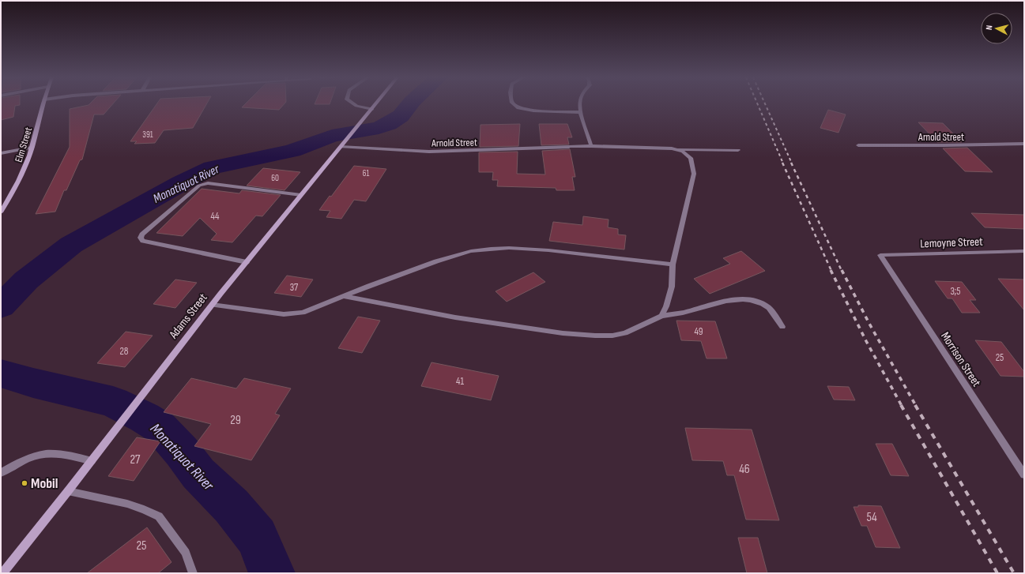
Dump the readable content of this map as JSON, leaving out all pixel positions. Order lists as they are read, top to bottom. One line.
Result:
{"streets":{"street":["Arnold Street","Elm Street","Lemoyne Street","Adams Street","Morrison Street"]},"crossings":[["Arnold Street","Adams Street"],["Lemoyne Street","Morrison Street"]],"water":["Monatiquot River"],"places":["Mobil"],"house_numbers":["391","61","60","44","37","3;5","49","28","25","41","29","27","46","54","25"],"north":"left"}
